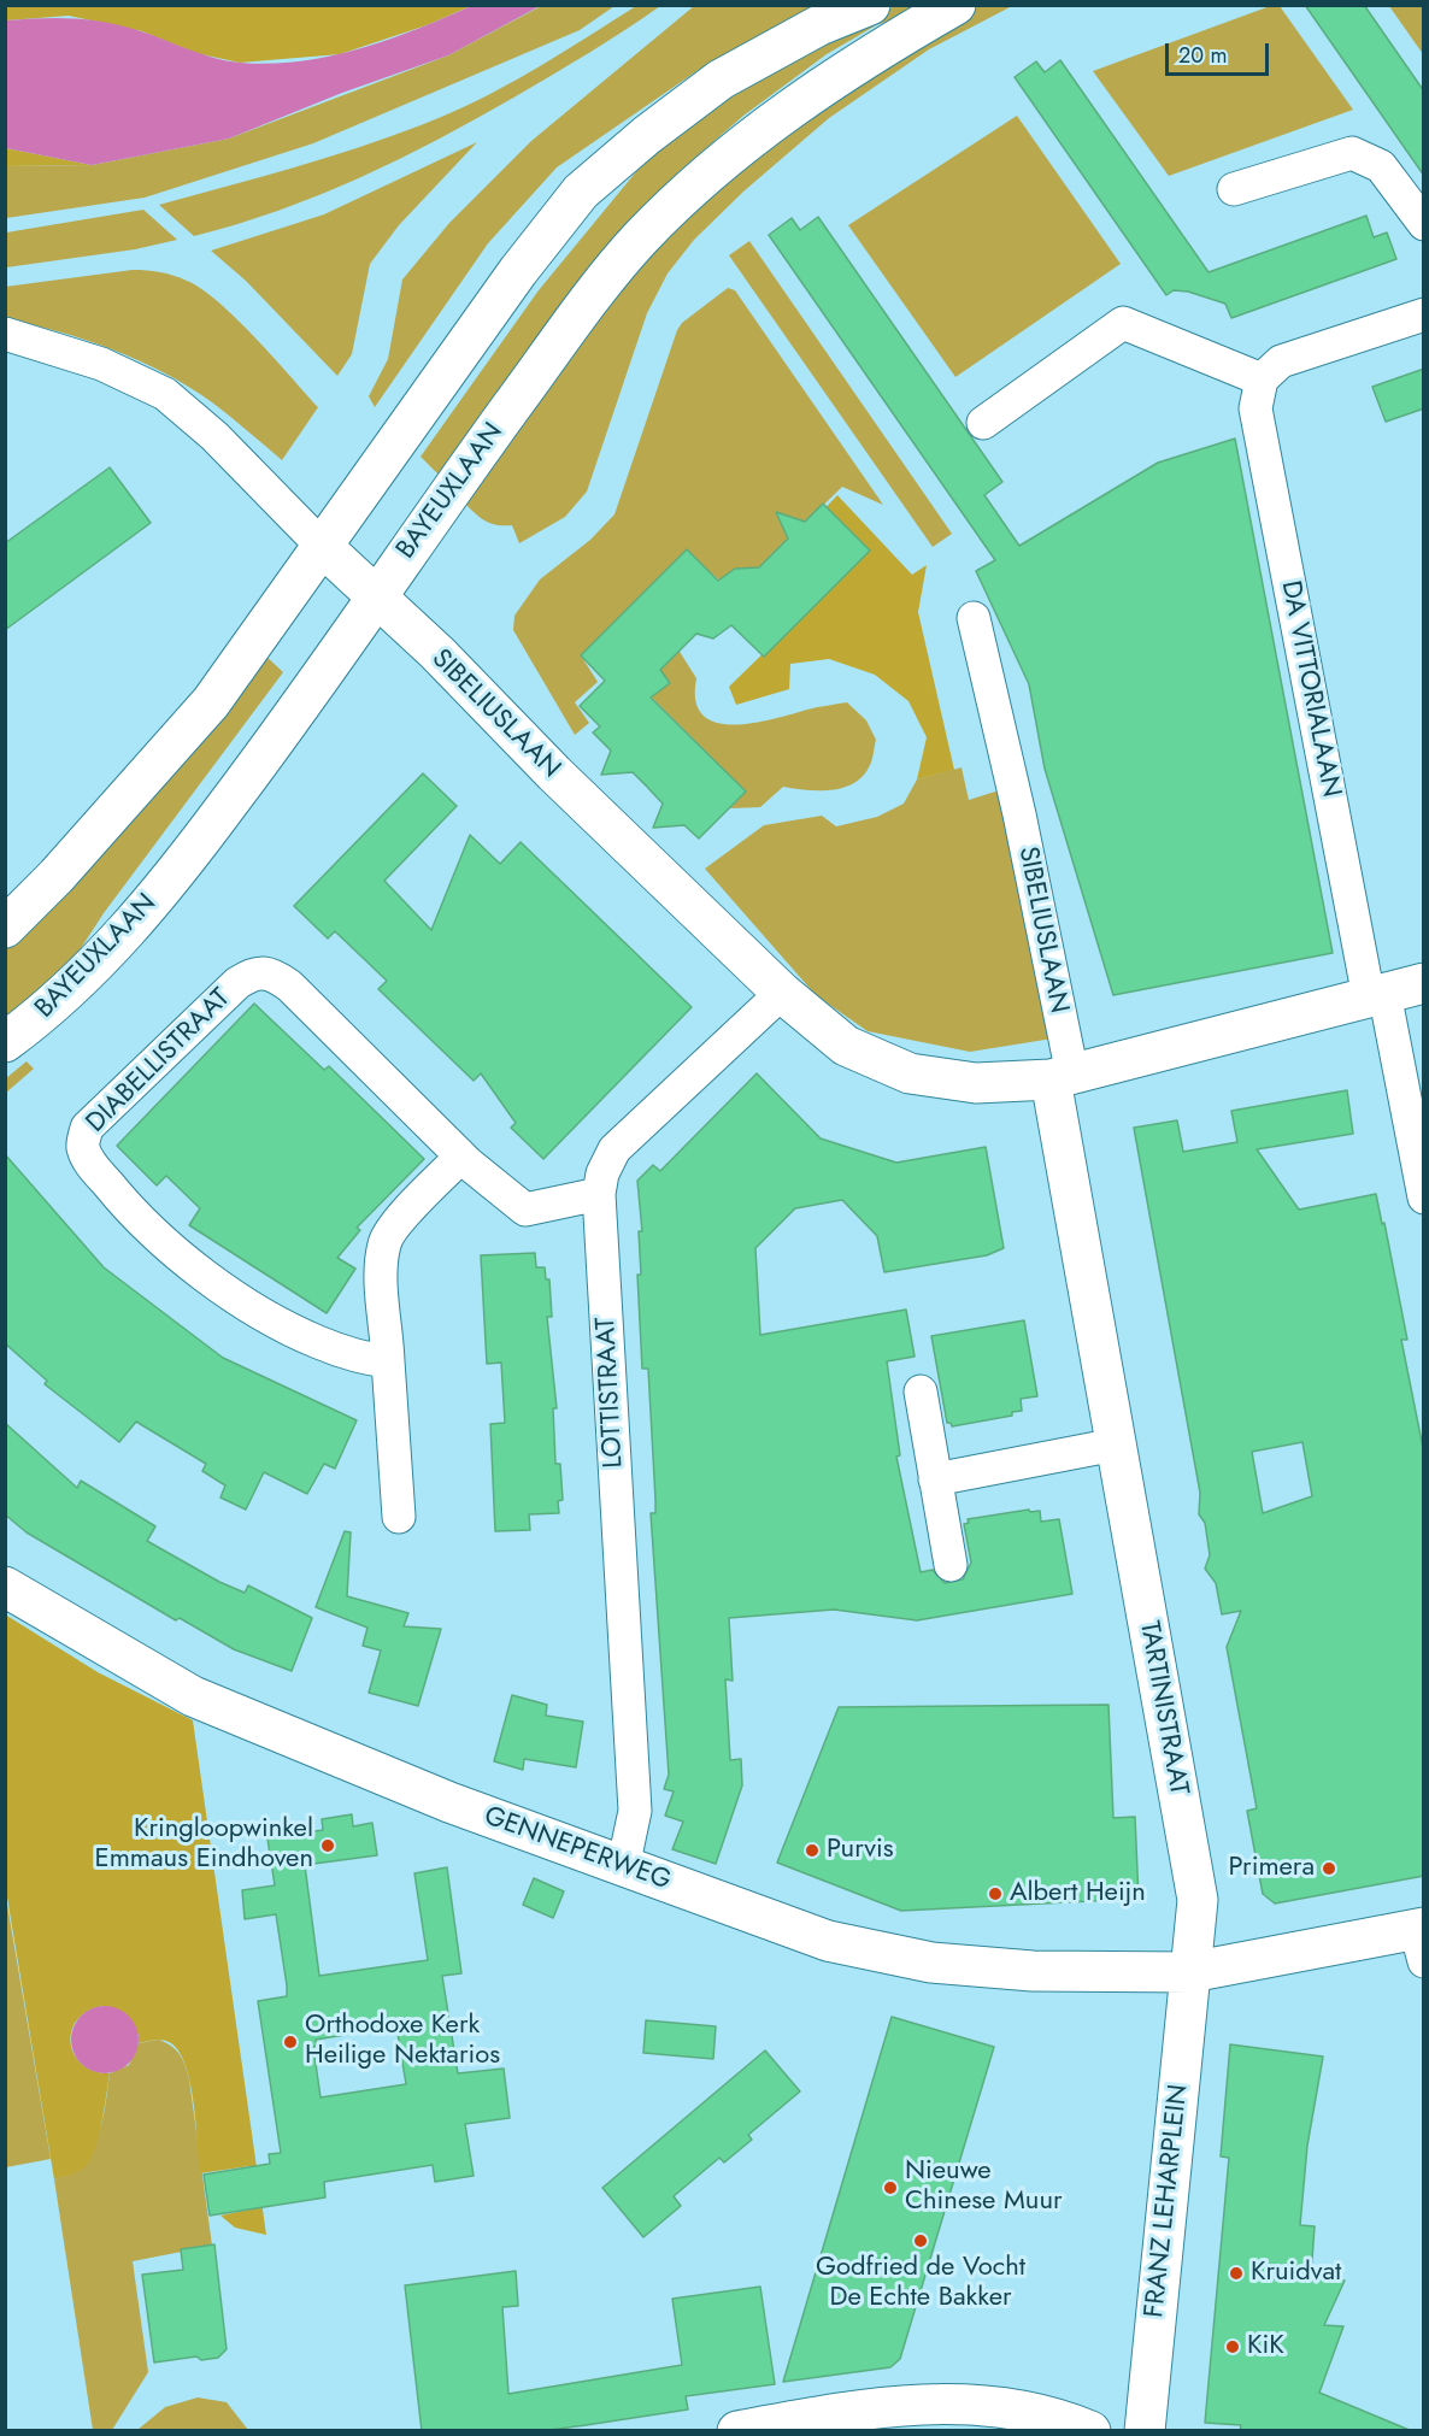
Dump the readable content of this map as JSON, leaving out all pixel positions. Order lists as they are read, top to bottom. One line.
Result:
{"streets":{"street":["BAYEUXLAAN","DA VITTORIALAAN","SIBELIUSLAAN","DIABELLISTRAAT","LOTTISTRAAT","TARTINISTRAAT","GENNEPERWEG","FRANZ LEHARPLEIN"]},"crossings":[["BAYEUXLAAN","SIBELIUSLAAN"],["DA VITTORIALAAN","SIBELIUSLAAN"],["SIBELIUSLAAN","LOTTISTRAAT"],["SIBELIUSLAAN","TARTINISTRAAT"],["DIABELLISTRAAT","LOTTISTRAAT"],["LOTTISTRAAT","GENNEPERWEG"],["TARTINISTRAAT","GENNEPERWEG"],["TARTINISTRAAT","FRANZ LEHARPLEIN"],["GENNEPERWEG","FRANZ LEHARPLEIN"]],"places":["Kringloopwinkel Emmaus Eindhoven","Purvis","Primera","Albert Heijn","Orthodoxe Kerk Heilige Nektarios","Nieuwe Chinese Muur","Godfried de Vocht De Echte Bakker","Kruidvat","KiK"],"scale_bar":"20 m"}
